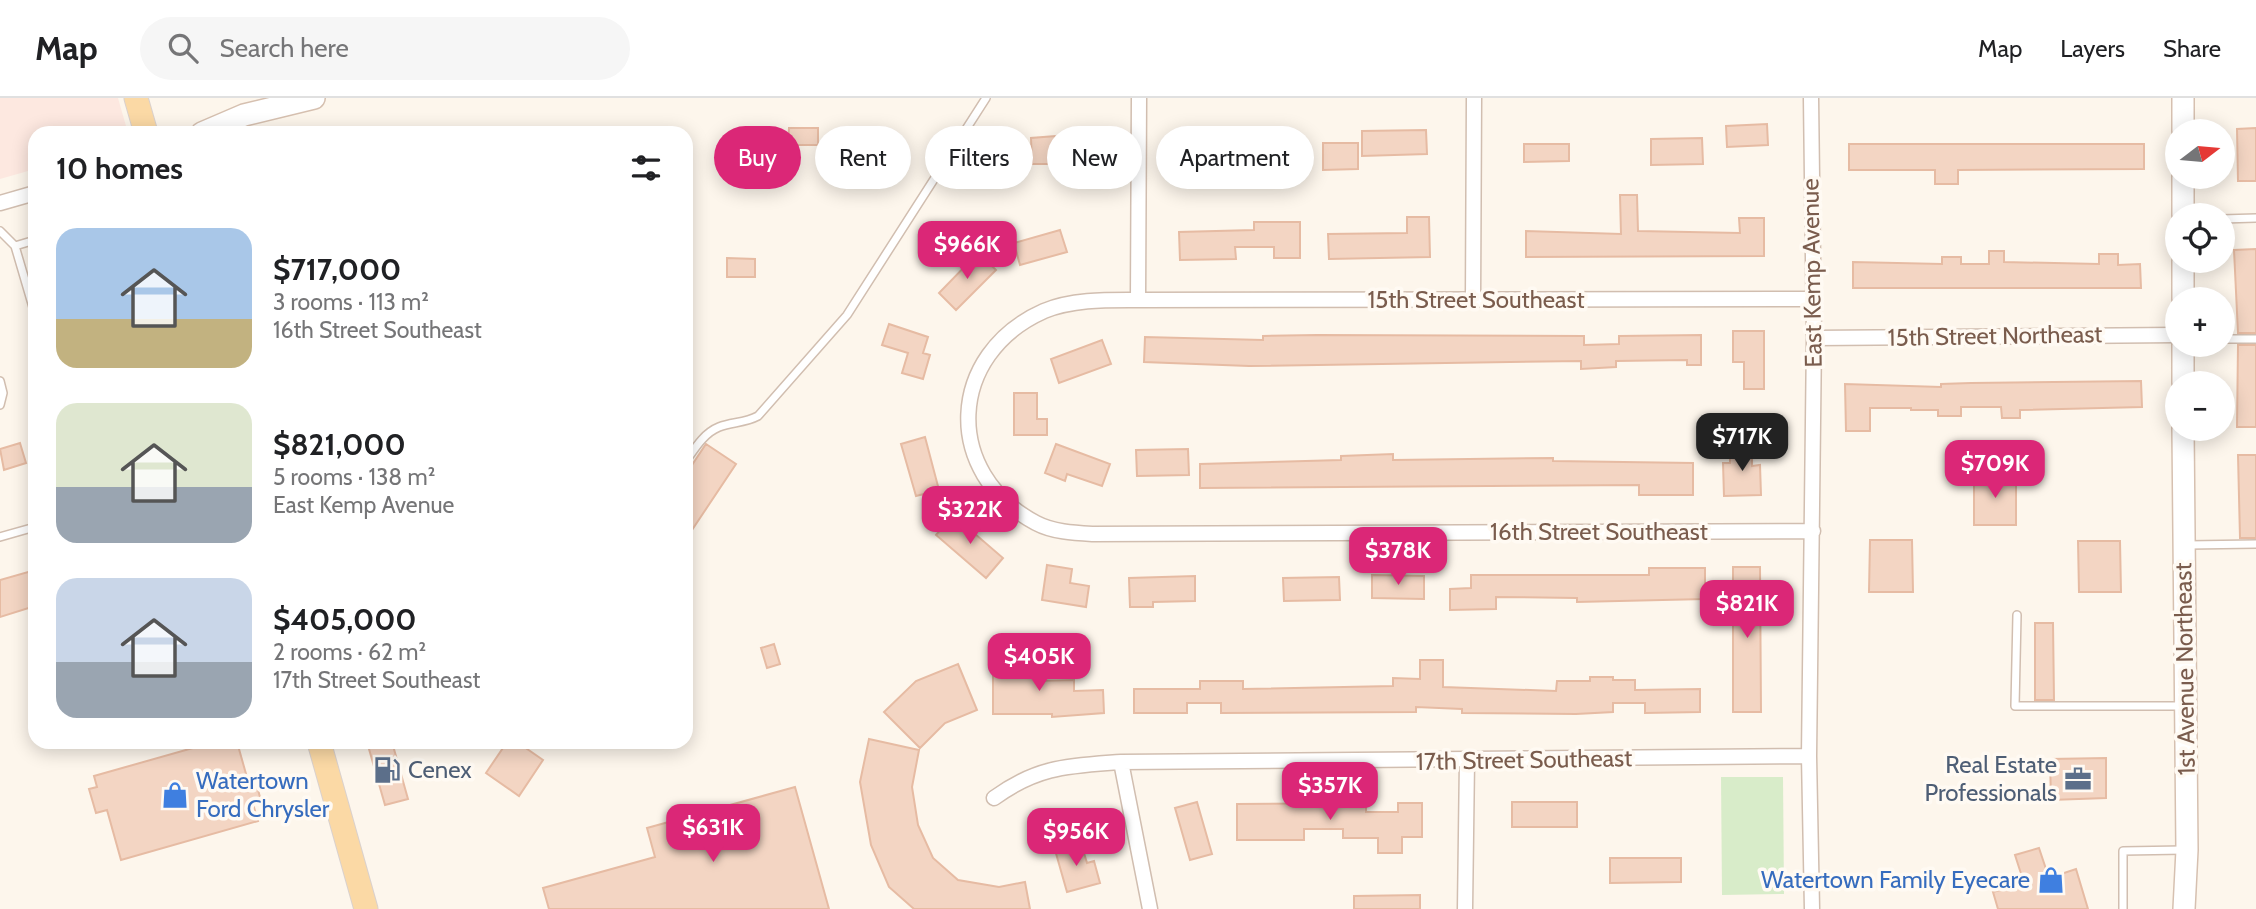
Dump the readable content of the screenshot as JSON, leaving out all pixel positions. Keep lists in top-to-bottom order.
{
  "streets": {
    "main road": ["1st Avenue Northeast"],
    "street": [
      "East Kemp Avenue",
      "15th Street Southeast",
      "15th Street Northeast",
      "16th Street Southeast",
      "17th Street Southeast"
    ]
  },
  "crossings": [
    ["East Kemp Avenue", "15th Street Southeast"],
    ["East Kemp Avenue", "15th Street Northeast"],
    ["East Kemp Avenue", "16th Street Southeast"],
    ["East Kemp Avenue", "17th Street Southeast"],
    ["15th Street Southeast", "16th Street Southeast"]
  ],
  "places": {
    "fuel station": ["Cenex"],
    "office": ["Real Estate Professionals"],
    "shop": ["Watertown Ford Chrysler", "Watertown Family Eyecare"]
  },
  "north": "right",
  "page": {
    "header": "Map",
    "search": "Search here",
    "nav": ["Map", "Layers", "Share"],
    "map_buttons": ["+", "−"],
    "chip": [
      "Buy",
      "Rent",
      "Filters",
      "New",
      "Apartment"
    ],
    "heading": "10 homes",
    "list": [
      {
        "name": "$717,000",
        "note": "3 rooms · 113 m² · 16th Street Southeast"
      },
      {
        "name": "$821,000",
        "note": "5 rooms · 138 m² · East Kemp Avenue"
      },
      {
        "name": "$405,000",
        "note": "2 rooms · 62 m² · 17th Street Southeast"
      }
    ],
    "price": [
      "$966K",
      "$717K",
      "$709K",
      "$322K",
      "$378K",
      "$821K",
      "$405K",
      "$357K",
      "$631K",
      "$956K"
    ]
  }
}
